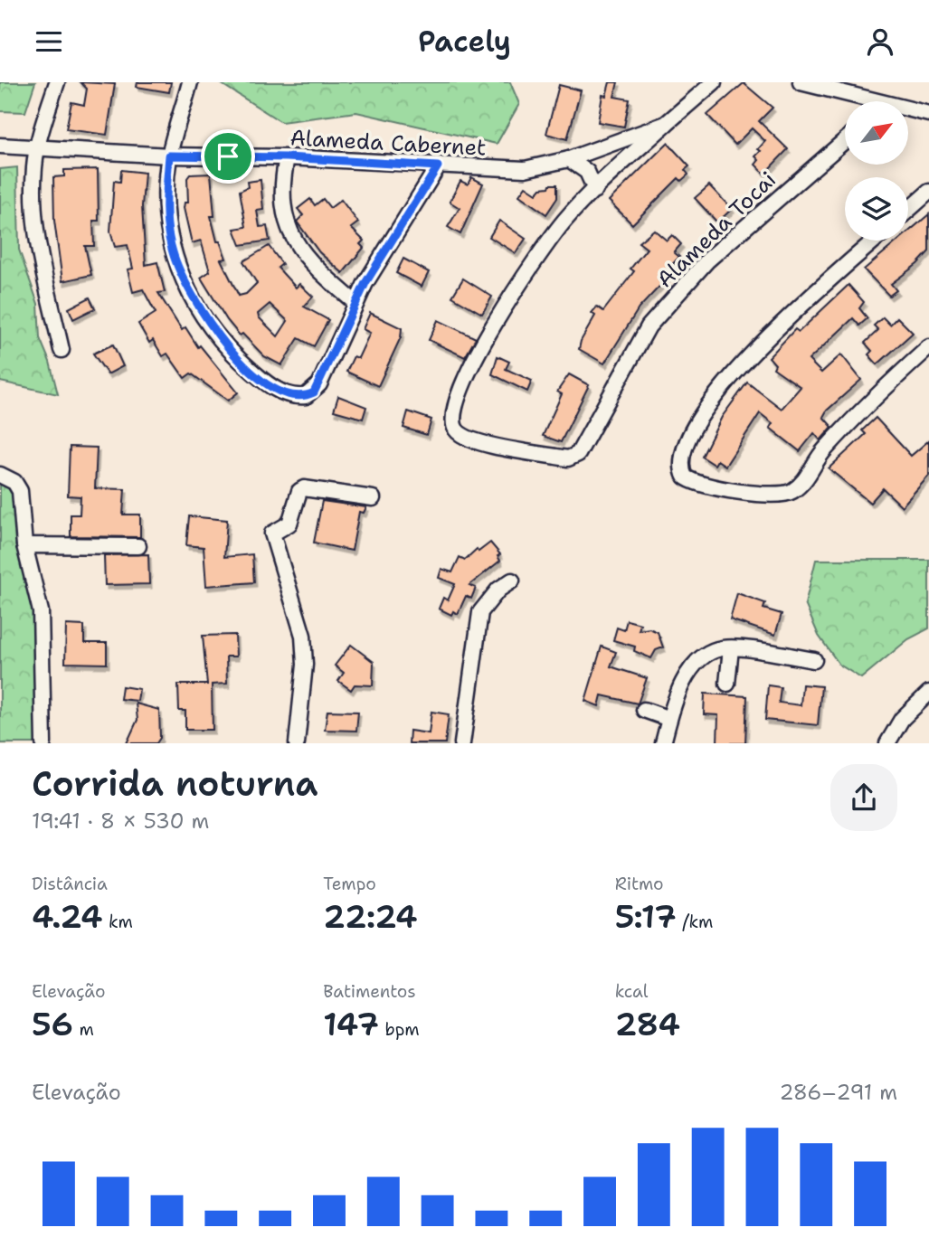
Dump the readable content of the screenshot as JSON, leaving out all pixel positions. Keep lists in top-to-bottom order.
{
  "streets": {
    "street": ["Alameda Cabernet", "Alameda Tocai"]
  },
  "north": "top right",
  "page": {
    "header": "Pacely",
    "heading": ["Corrida noturna", "19:41 · 8 × 530 m"],
    "stats": [
      ["Distância", "4.24 km"],
      ["Tempo", "22:24"],
      ["Ritmo", "5:17 /km"],
      ["Elevação", "56 m"],
      ["Batimentos", "147 bpm"],
      ["kcal", "284"]
    ],
    "chart": ["Elevação", "286–291 m"]
  }
}
